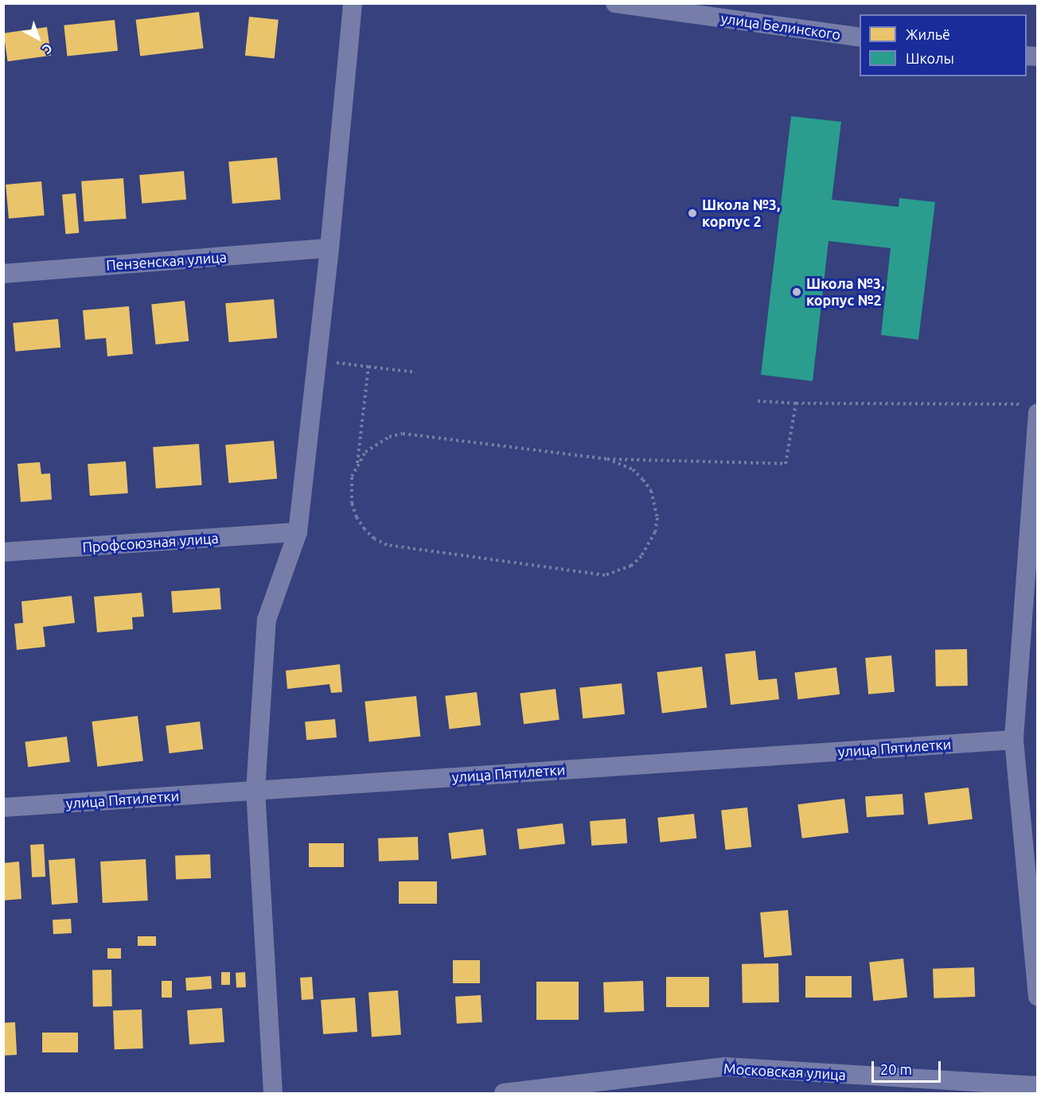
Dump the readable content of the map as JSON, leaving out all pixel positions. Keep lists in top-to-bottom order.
{
  "streets": {
    "street": [
      "улица Белинского",
      "Пензенская улица",
      "Профсоюзная улица",
      "улица Пятилетки",
      "Московская улица"
    ]
  },
  "places": ["Школа №3, корпус 2", "Школа №3, корпус №2"],
  "legend": ["Жильё", "Школы"],
  "scale_bar": "20 m",
  "north": "bottom right"
}
